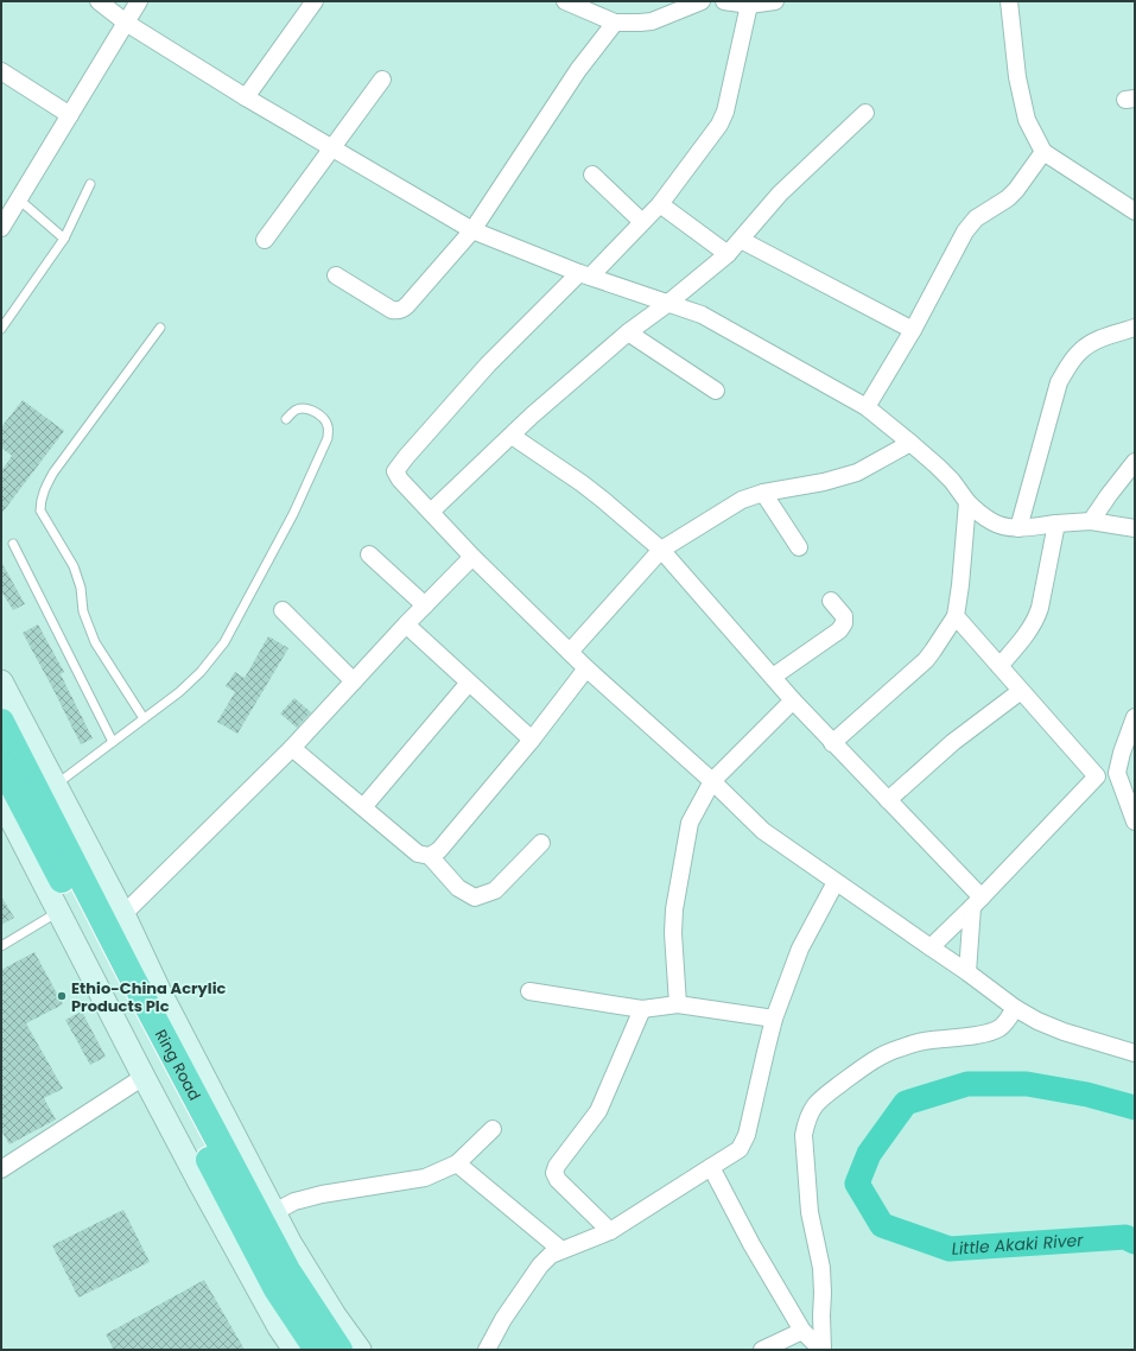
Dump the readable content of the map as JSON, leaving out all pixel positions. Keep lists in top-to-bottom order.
{
  "streets": {
    "highway": ["Ring Road"]
  },
  "water": ["Little Akaki River"],
  "places": ["Ethio-China Acrylic Products Plc"]
}
